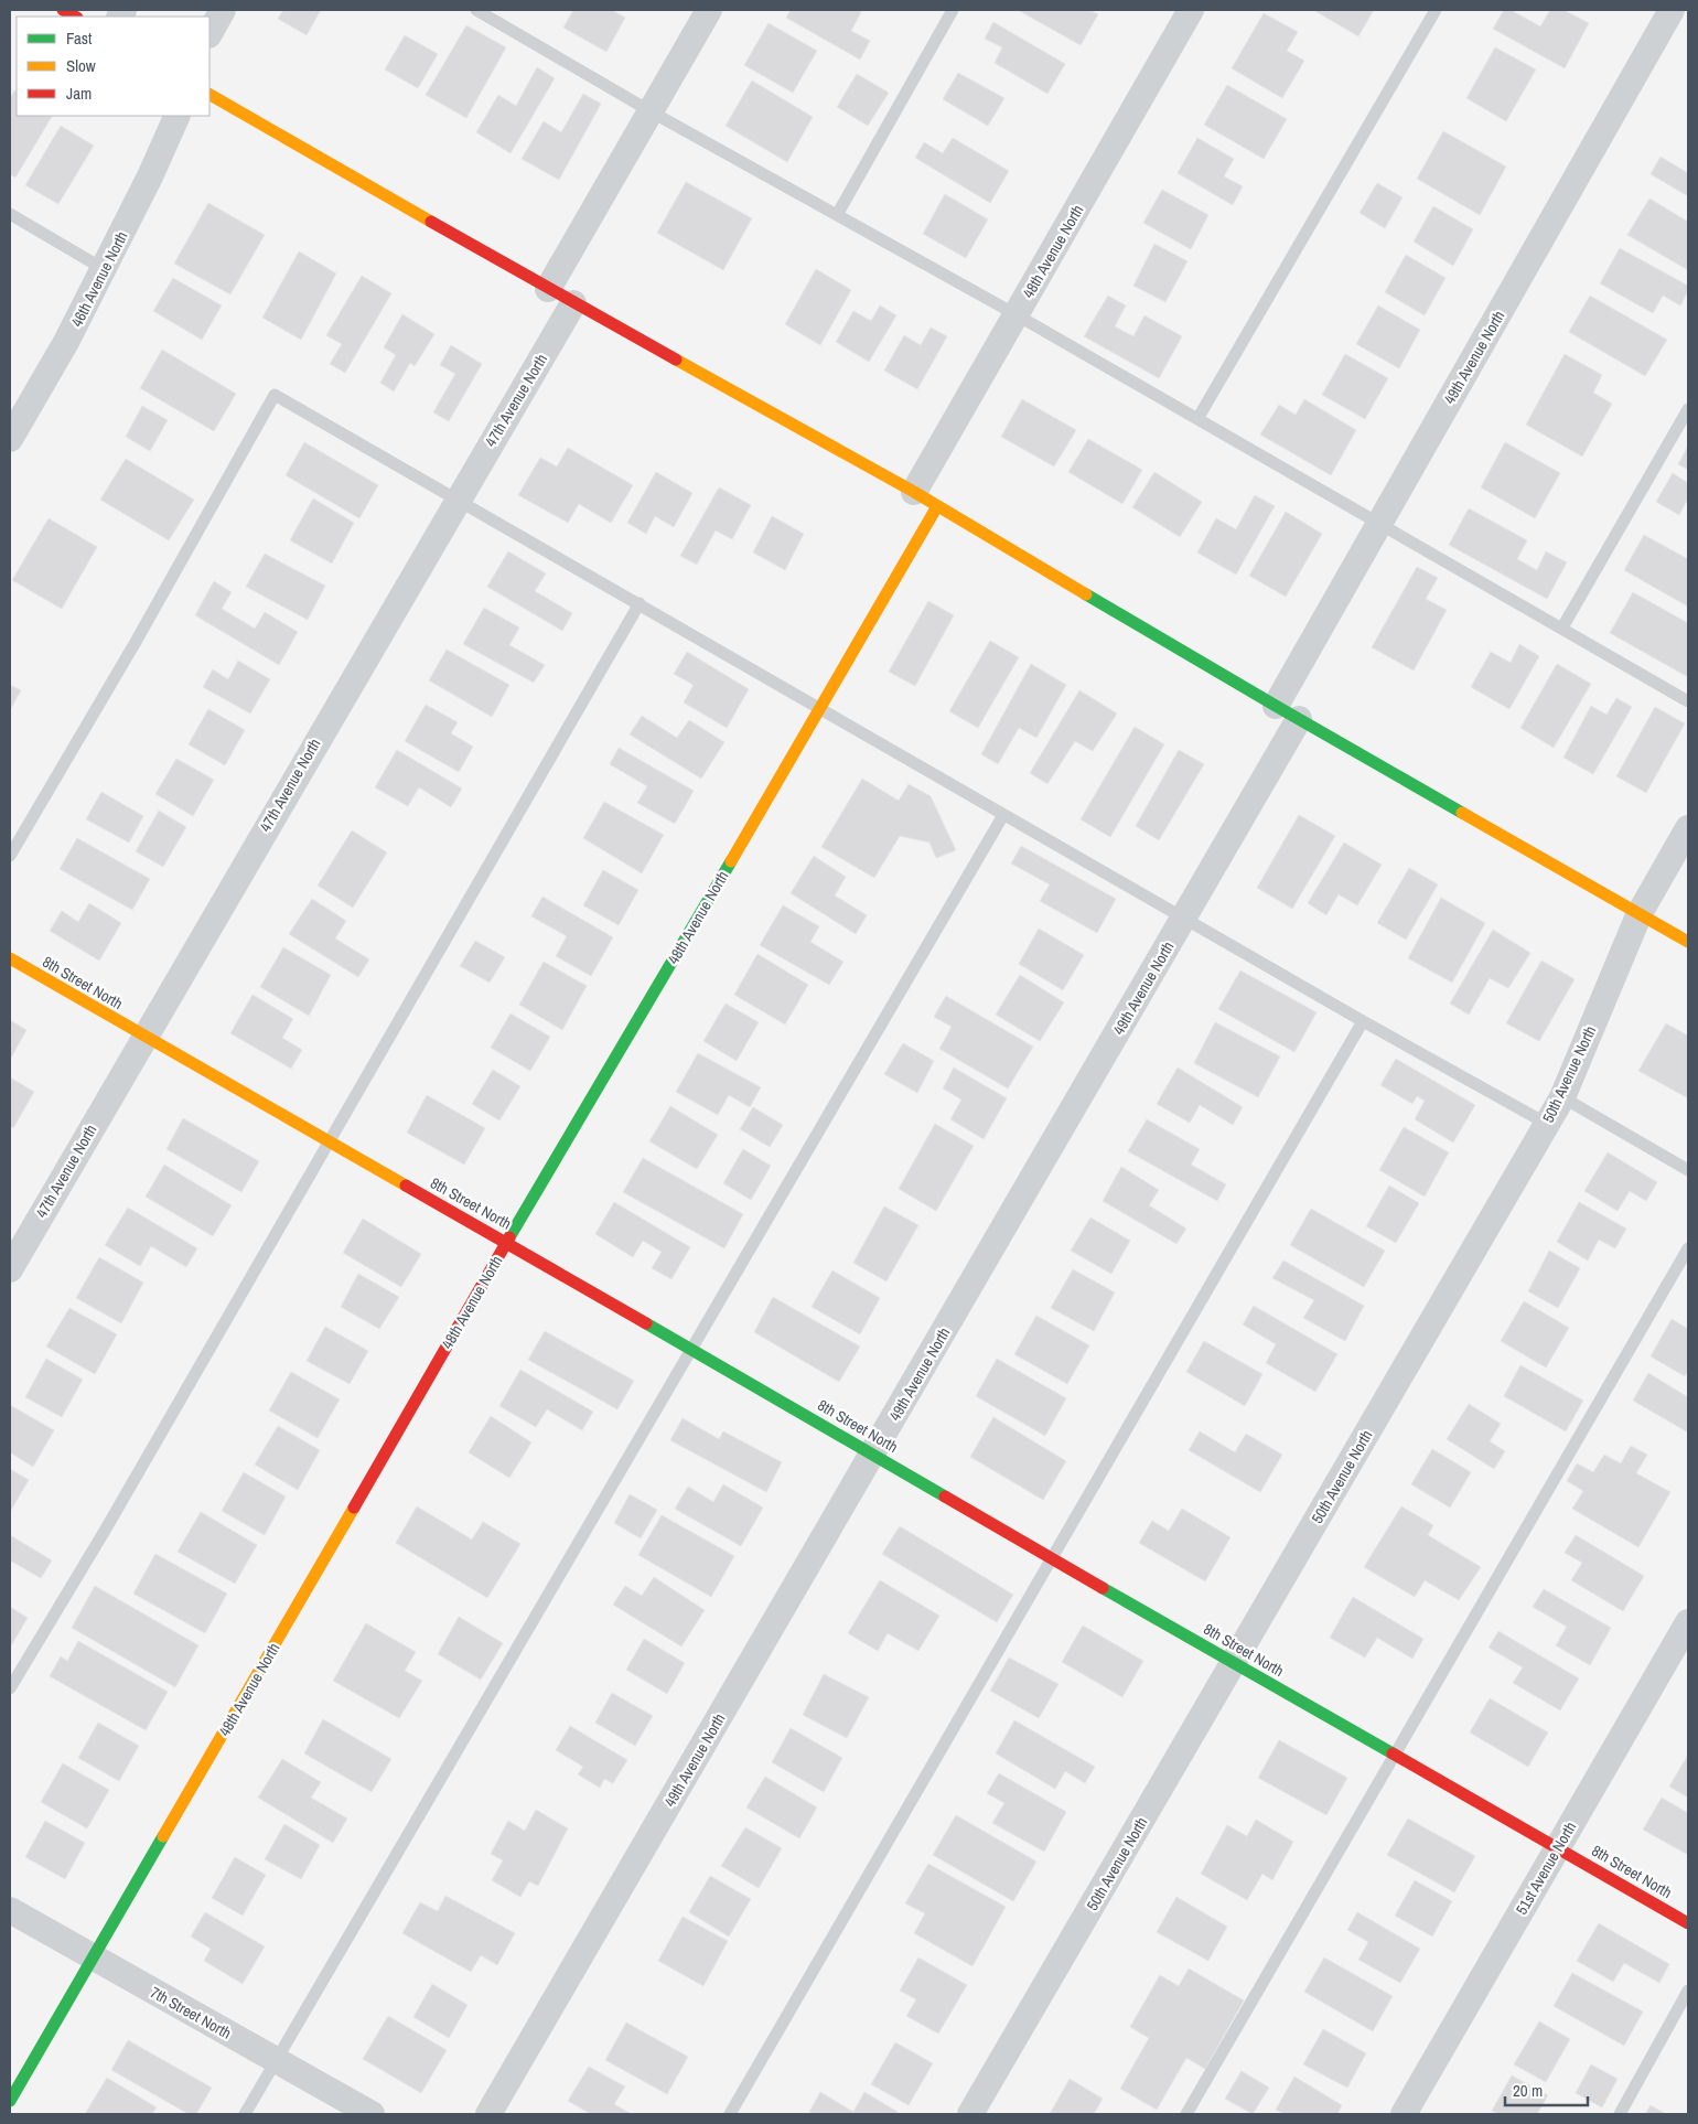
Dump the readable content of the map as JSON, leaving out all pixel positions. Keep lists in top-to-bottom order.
{
  "streets": {
    "street": [
      "48th Avenue North",
      "46th Avenue North",
      "49th Avenue North",
      "47th Avenue North",
      "8th Street North",
      "50th Avenue North",
      "51st Avenue North",
      "7th Street North"
    ]
  },
  "crossings": [
    ["48th Avenue North", "8th Street North"],
    ["48th Avenue North", "7th Street North"],
    ["49th Avenue North", "8th Street North"],
    ["47th Avenue North", "8th Street North"],
    ["8th Street North", "50th Avenue North"],
    ["8th Street North", "51st Avenue North"]
  ],
  "legend": ["Fast", "Slow", "Jam"],
  "scale_bar": "20 m"
}
